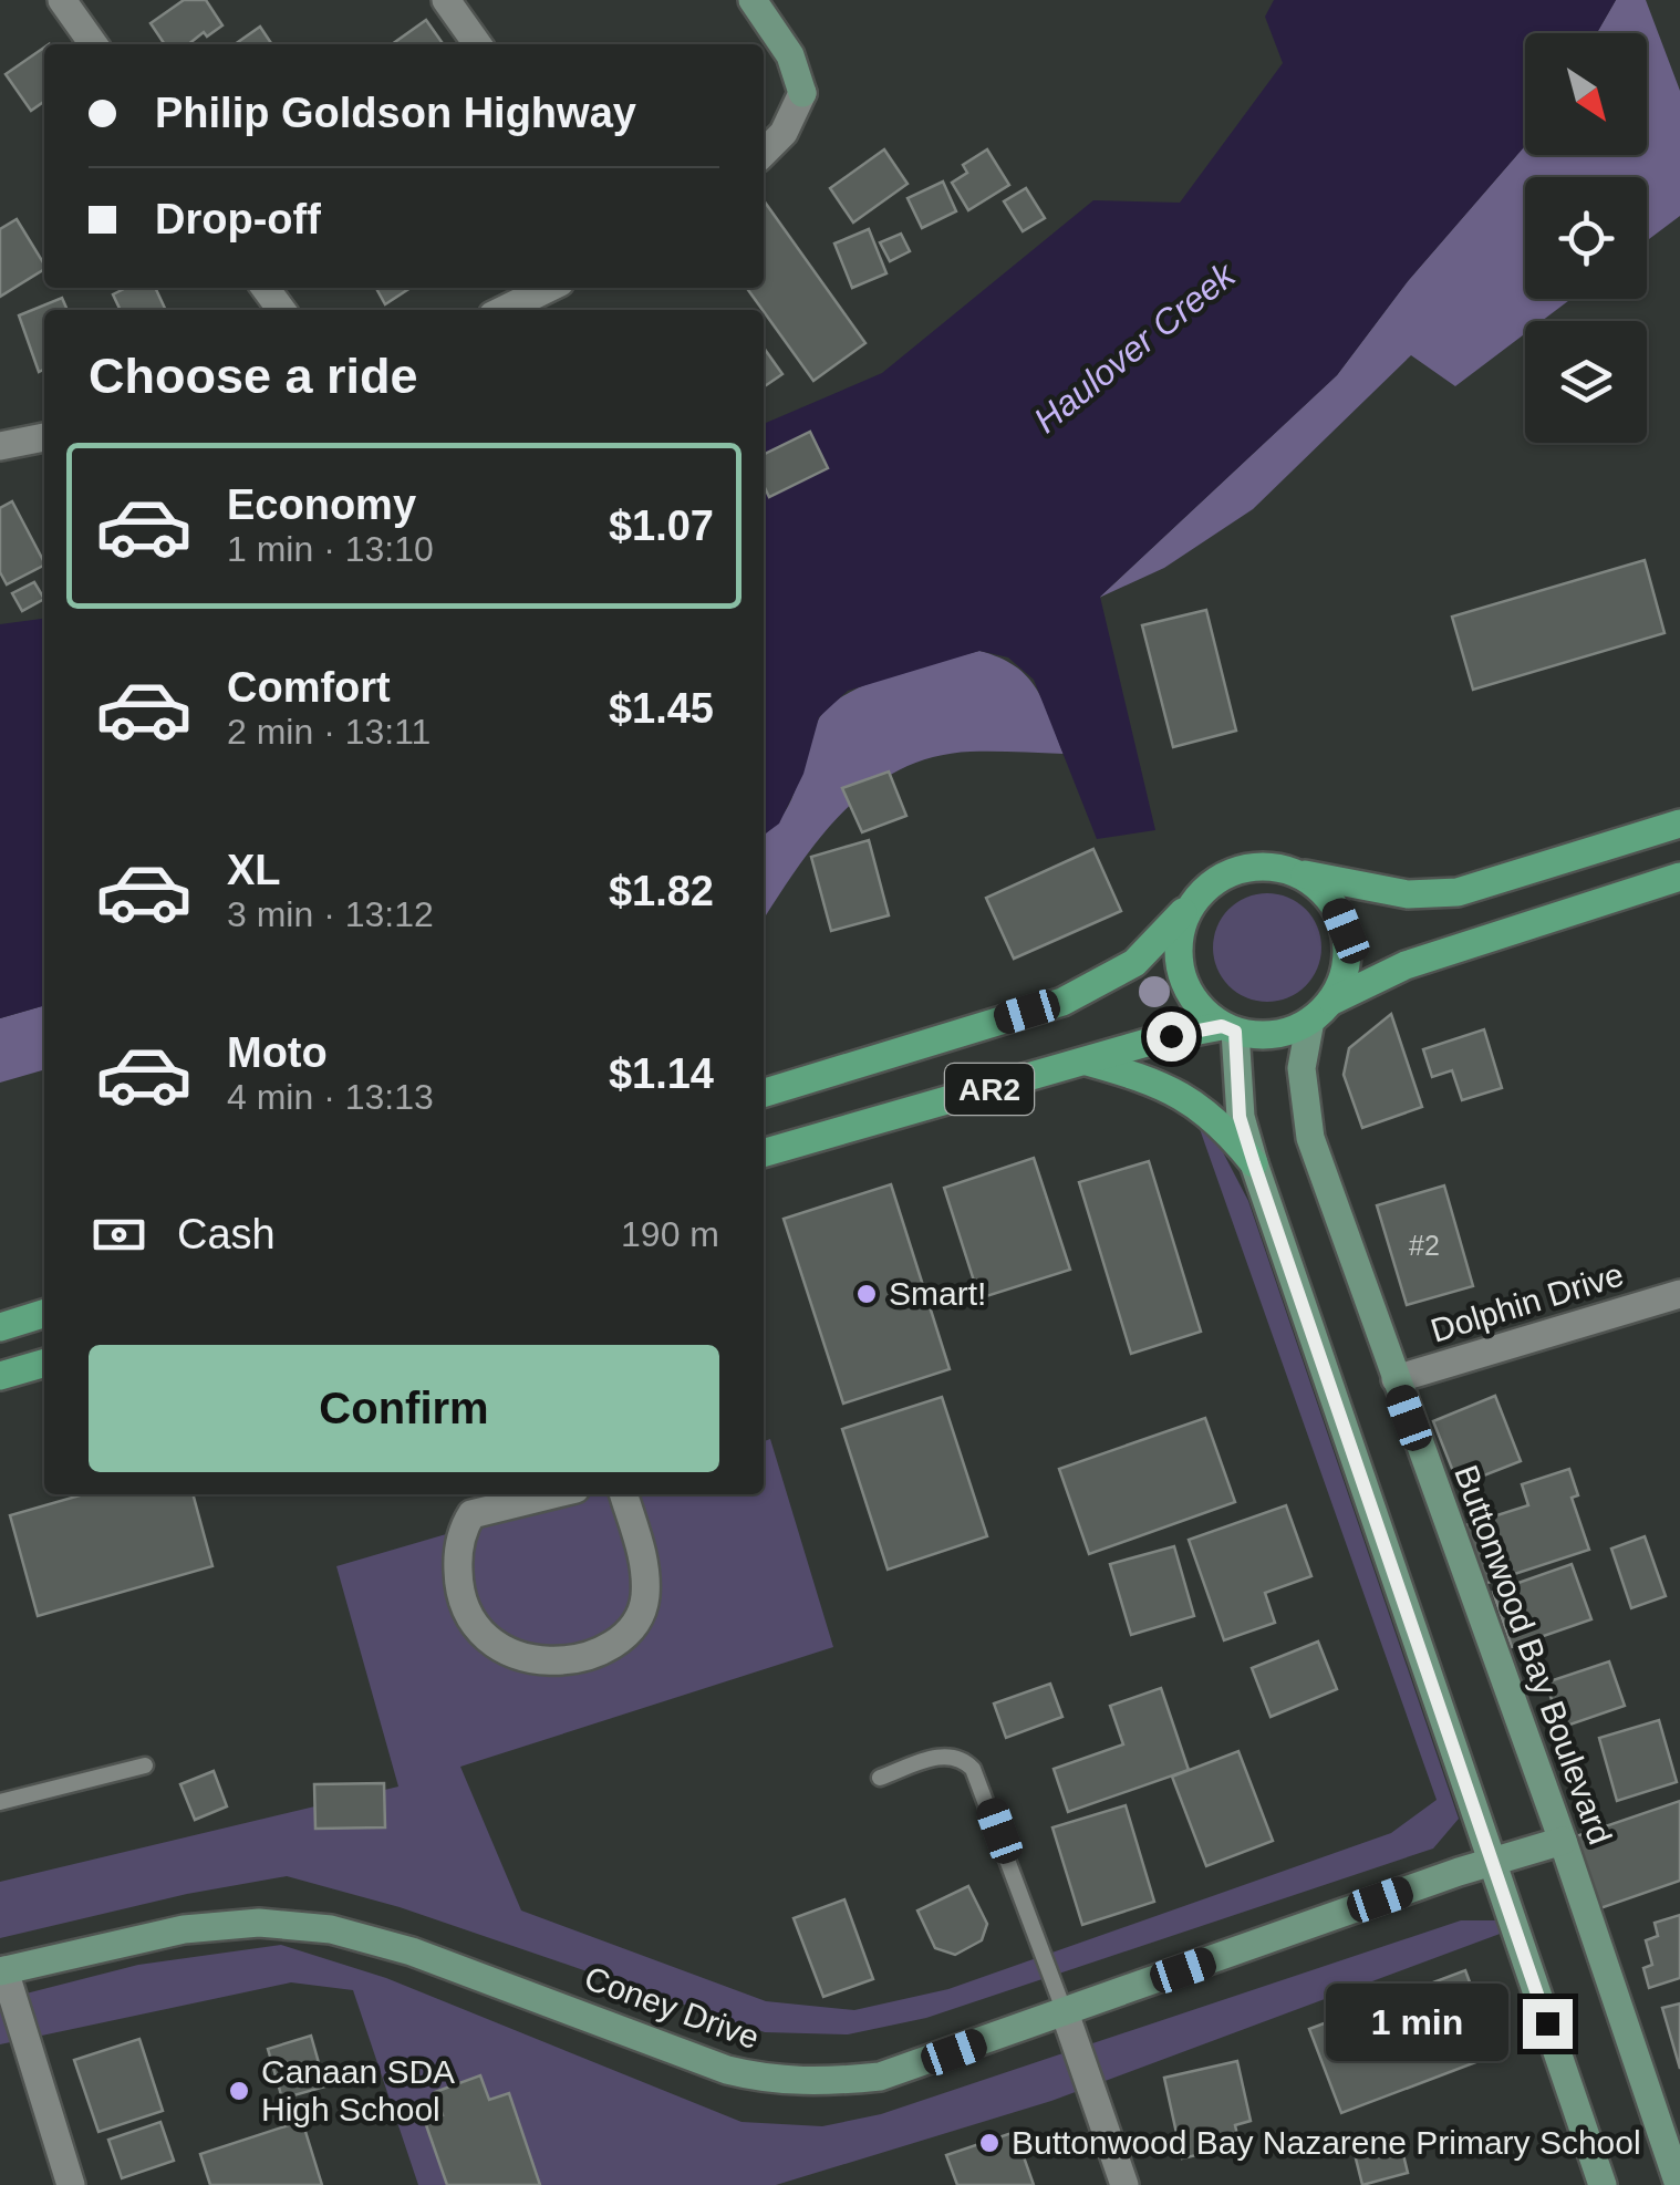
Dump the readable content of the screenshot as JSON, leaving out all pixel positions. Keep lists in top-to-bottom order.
{
  "streets": {
    "main road": ["AR2"],
    "street": ["Dolphin Drive", "Buttonwood Bay Boulevard", "Coney Drive"]
  },
  "crossings": [
    ["AR2", "Buttonwood Bay Boulevard"],
    ["Dolphin Drive", "Buttonwood Bay Boulevard"],
    ["Buttonwood Bay Boulevard", "Coney Drive"]
  ],
  "water": ["Haulover Creek"],
  "places": ["Smart!", "Canaan SDA High School", "Buttonwood Bay Nazarene Primary School"],
  "house_numbers": ["#2"],
  "north": "bottom right",
  "page": {
    "banner": ["Philip Goldson Highway", "Drop-off"],
    "heading": "Choose a ride",
    "list": [
      {
        "name": "Economy",
        "note": "1 min · 13:10",
        "value": "$1.07"
      },
      {
        "name": "Comfort",
        "note": "2 min · 13:11",
        "value": "$1.45"
      },
      {
        "name": "XL",
        "note": "3 min · 13:12",
        "value": "$1.82"
      },
      {
        "name": "Moto",
        "note": "4 min · 13:13",
        "value": "$1.14"
      }
    ],
    "pay": ["Cash", "190 m"],
    "buttons": "Confirm",
    "bubble": "1 min"
  }
}
